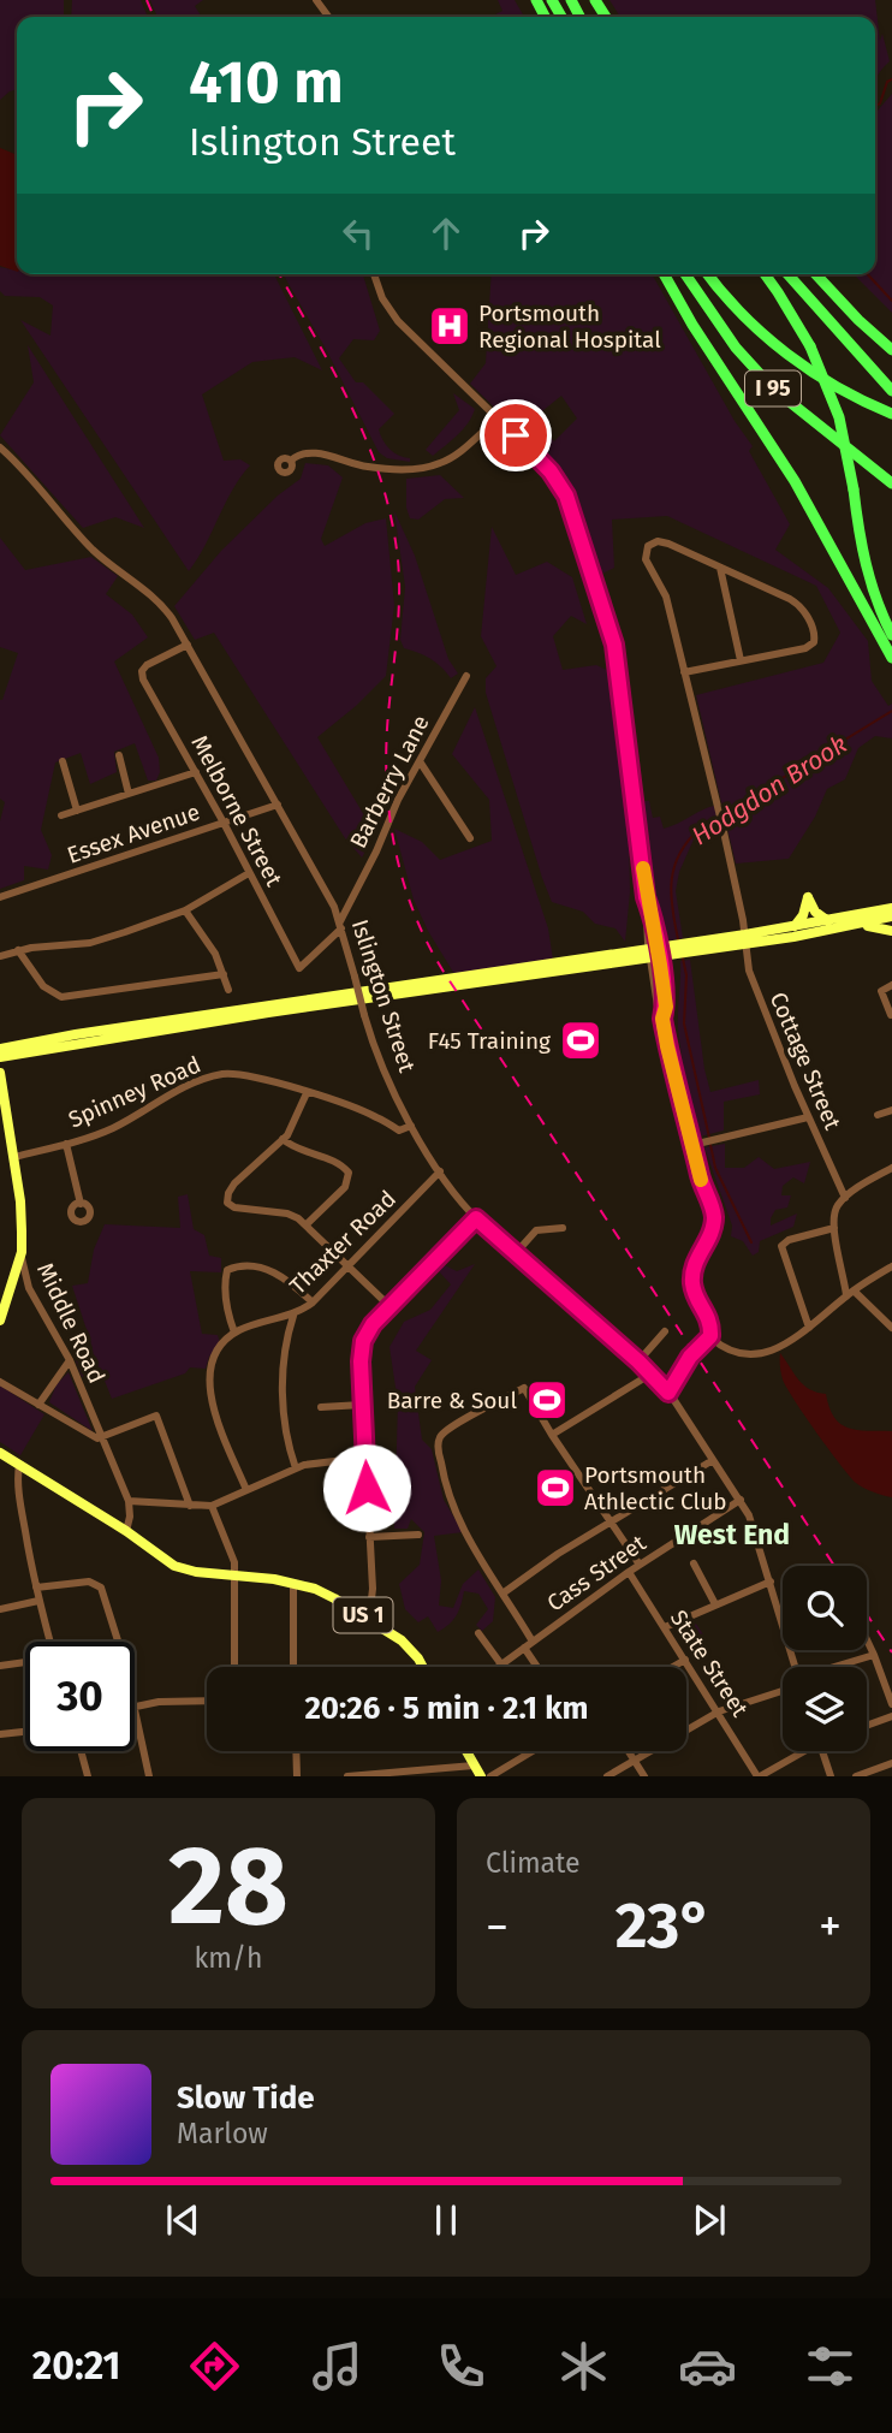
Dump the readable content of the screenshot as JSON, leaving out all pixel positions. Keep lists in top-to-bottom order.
{
  "streets": {
    "highway": ["I 95"],
    "main road": ["Middle Road", "US 1"],
    "street": [
      "Barberry Lane",
      "Melborne Street",
      "Essex Avenue",
      "Islington Street",
      "Cottage Street",
      "Spinney Road",
      "Thaxter Road",
      "Cass Street",
      "State Street"
    ]
  },
  "crossings": [
    ["Barberry Lane", "Melborne Street"],
    ["Barberry Lane", "Islington Street"],
    ["Melborne Street", "Essex Avenue"],
    ["Melborne Street", "Islington Street"],
    ["Essex Avenue", "Islington Street"],
    ["Islington Street", "Spinney Road"],
    ["Islington Street", "Thaxter Road"],
    ["Islington Street", "Cass Street"],
    ["Spinney Road", "Middle Road"],
    ["Cass Street", "State Street"]
  ],
  "districts": ["West End"],
  "water": ["Hodgdon Brook"],
  "places": {
    "hospital": ["Portsmouth Regional Hospital"],
    "sports": ["F45 Training", "Barre & Soul", "Portsmouth Athlectic Club"]
  },
  "page": {
    "turn": ["410 m", "Islington Street"],
    "limit": "30",
    "trip": "20:26 · 5 min · 2.1 km",
    "tile": [
      ["28", "km/h"],
      "Climate"
    ],
    "heat": ["−", "23°", "+"],
    "song": ["Slow Tide", "Marlow"],
    "tabs": "20:21"
  }
}
